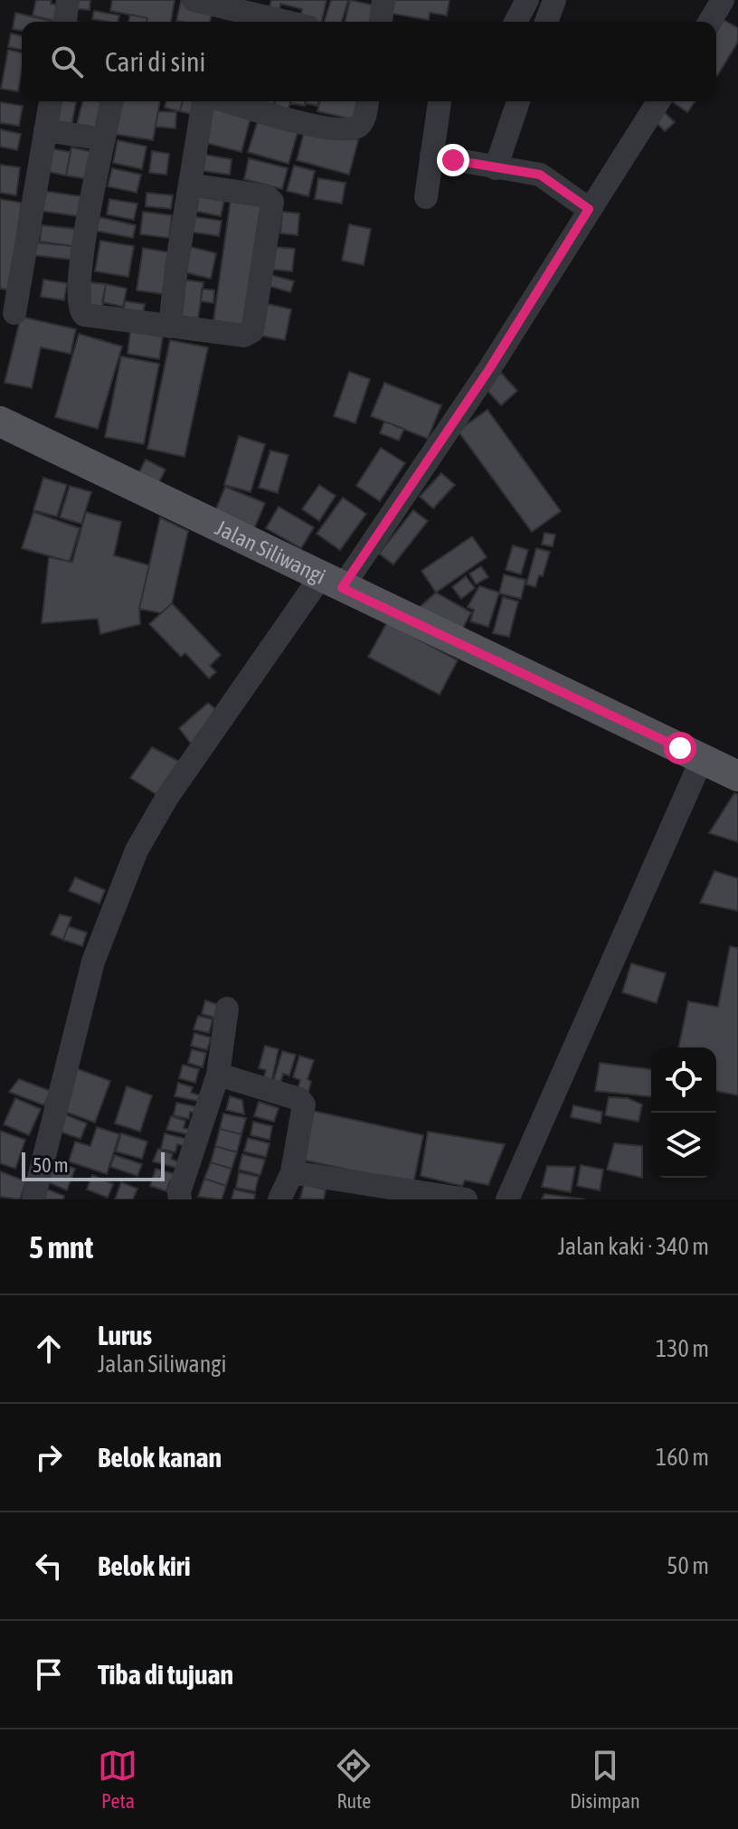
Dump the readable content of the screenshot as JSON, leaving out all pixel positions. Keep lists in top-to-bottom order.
{
  "streets": {
    "main road": ["Jalan Siliwangi"]
  },
  "scale_bar": "50 m",
  "page": {
    "search": "Cari di sini",
    "scale": "50 m",
    "heading": ["5 mnt", "Jalan kaki · 340 m"],
    "list": [
      ["Lurus", "Jalan Siliwangi", "130 m"],
      ["Belok kanan", "160 m"],
      ["Belok kiri", "50 m"],
      "Tiba di tujuan"
    ],
    "nav": ["Peta", "Rute", "Disimpan"]
  }
}
